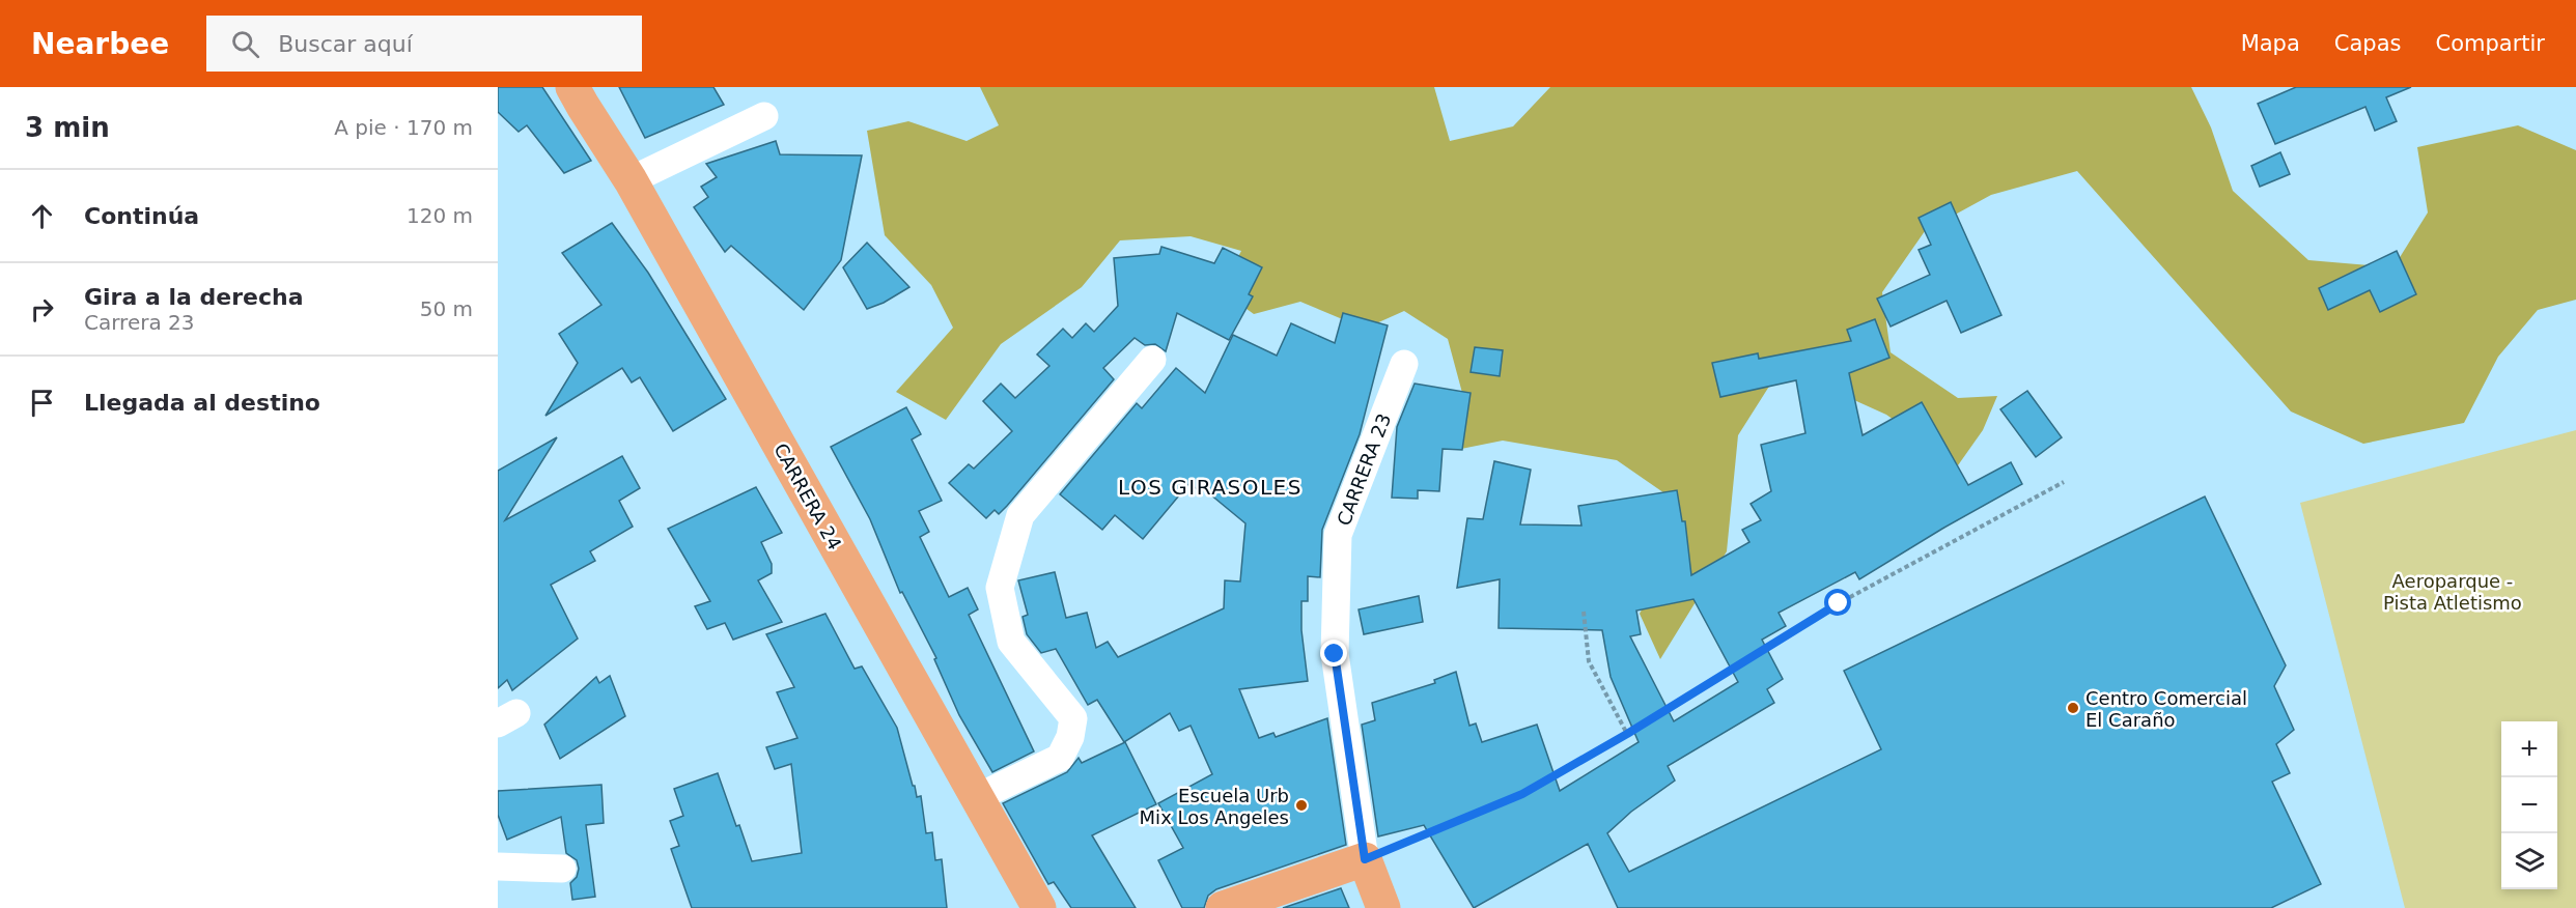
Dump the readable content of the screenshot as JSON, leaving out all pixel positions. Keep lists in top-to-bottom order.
{
  "streets": {
    "main road": ["CARRERA 23", "CARRERA 24"]
  },
  "districts": ["LOS GIRASOLES"],
  "parks": ["Aeroparque - Pista Atletismo"],
  "places": ["Centro Comercial El Caraño", "Escuela Urb Mix Los Angeles"],
  "page": {
    "header": "Nearbee",
    "search": "Buscar aquí",
    "nav": ["Mapa", "Capas", "Compartir"],
    "heading": ["3 min", "A pie · 170 m"],
    "list": [
      ["Continúa", "120 m"],
      ["Gira a la derecha", "Carrera 23", "50 m"],
      "Llegada al destino"
    ],
    "map_buttons": ["+", "−"]
  }
}
